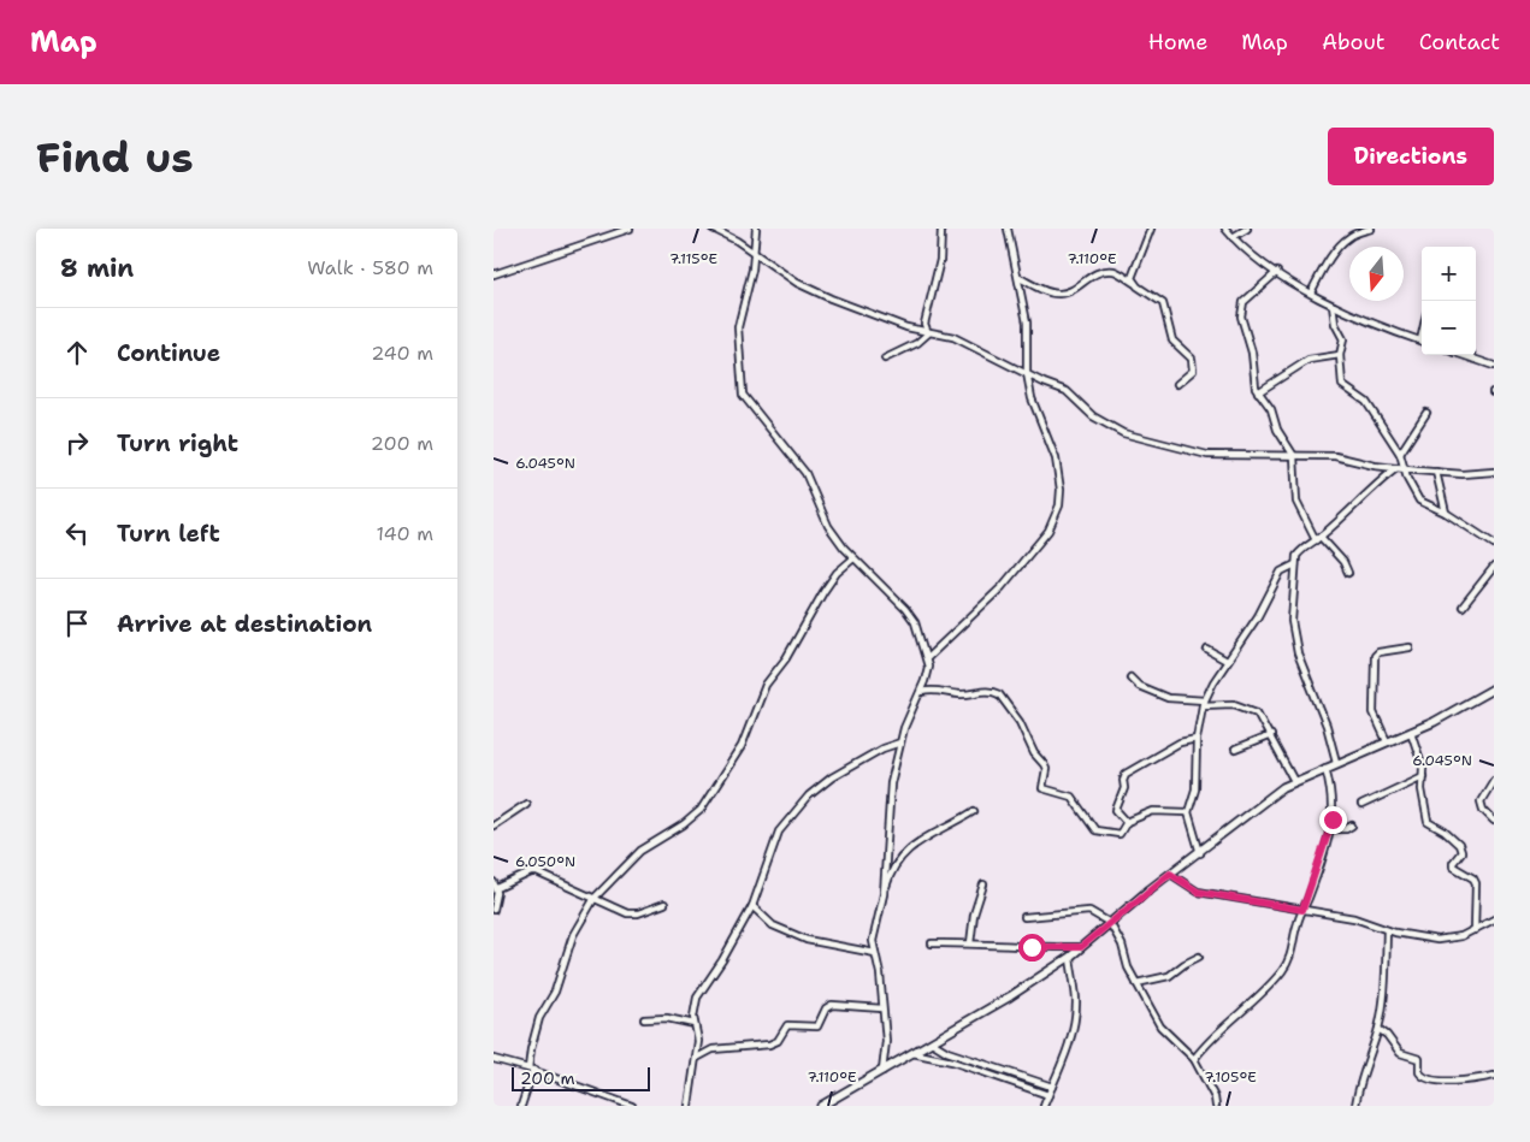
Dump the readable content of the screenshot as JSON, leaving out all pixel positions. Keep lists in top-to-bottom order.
{
  "scale_bar": "200 m",
  "north": "bottom",
  "page": {
    "header": "Map",
    "nav": [
      "Home",
      "Map",
      "About",
      "Contact"
    ],
    "buttons": "Directions",
    "title": "Find us",
    "heading": ["8 min", "Walk · 580 m"],
    "map_buttons": ["+", "−"],
    "list": [
      ["Continue", "240 m"],
      ["Turn right", "200 m"],
      ["Turn left", "140 m"],
      "Arrive at destination"
    ],
    "scale": "200 m"
  },
  "coordinates": [
    "7.115°E",
    "7.110°E",
    "6.045°N",
    "6.050°N",
    "7.105°E"
  ]
}
